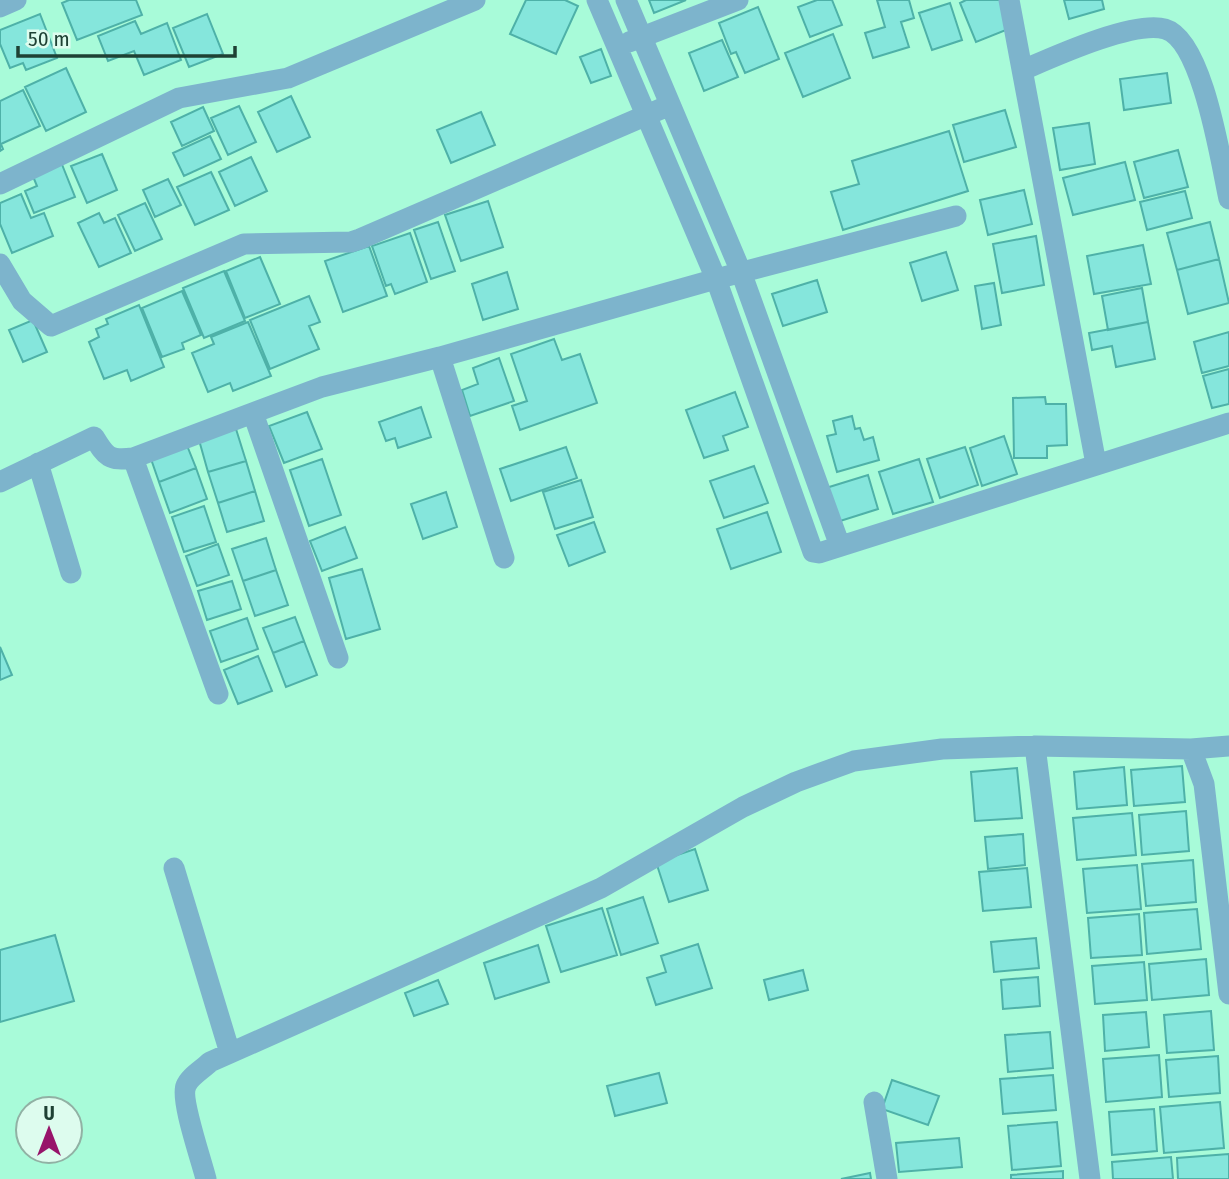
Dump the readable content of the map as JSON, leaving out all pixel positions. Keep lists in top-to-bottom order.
{
  "scale_bar": "50 m",
  "north": "top"
}
